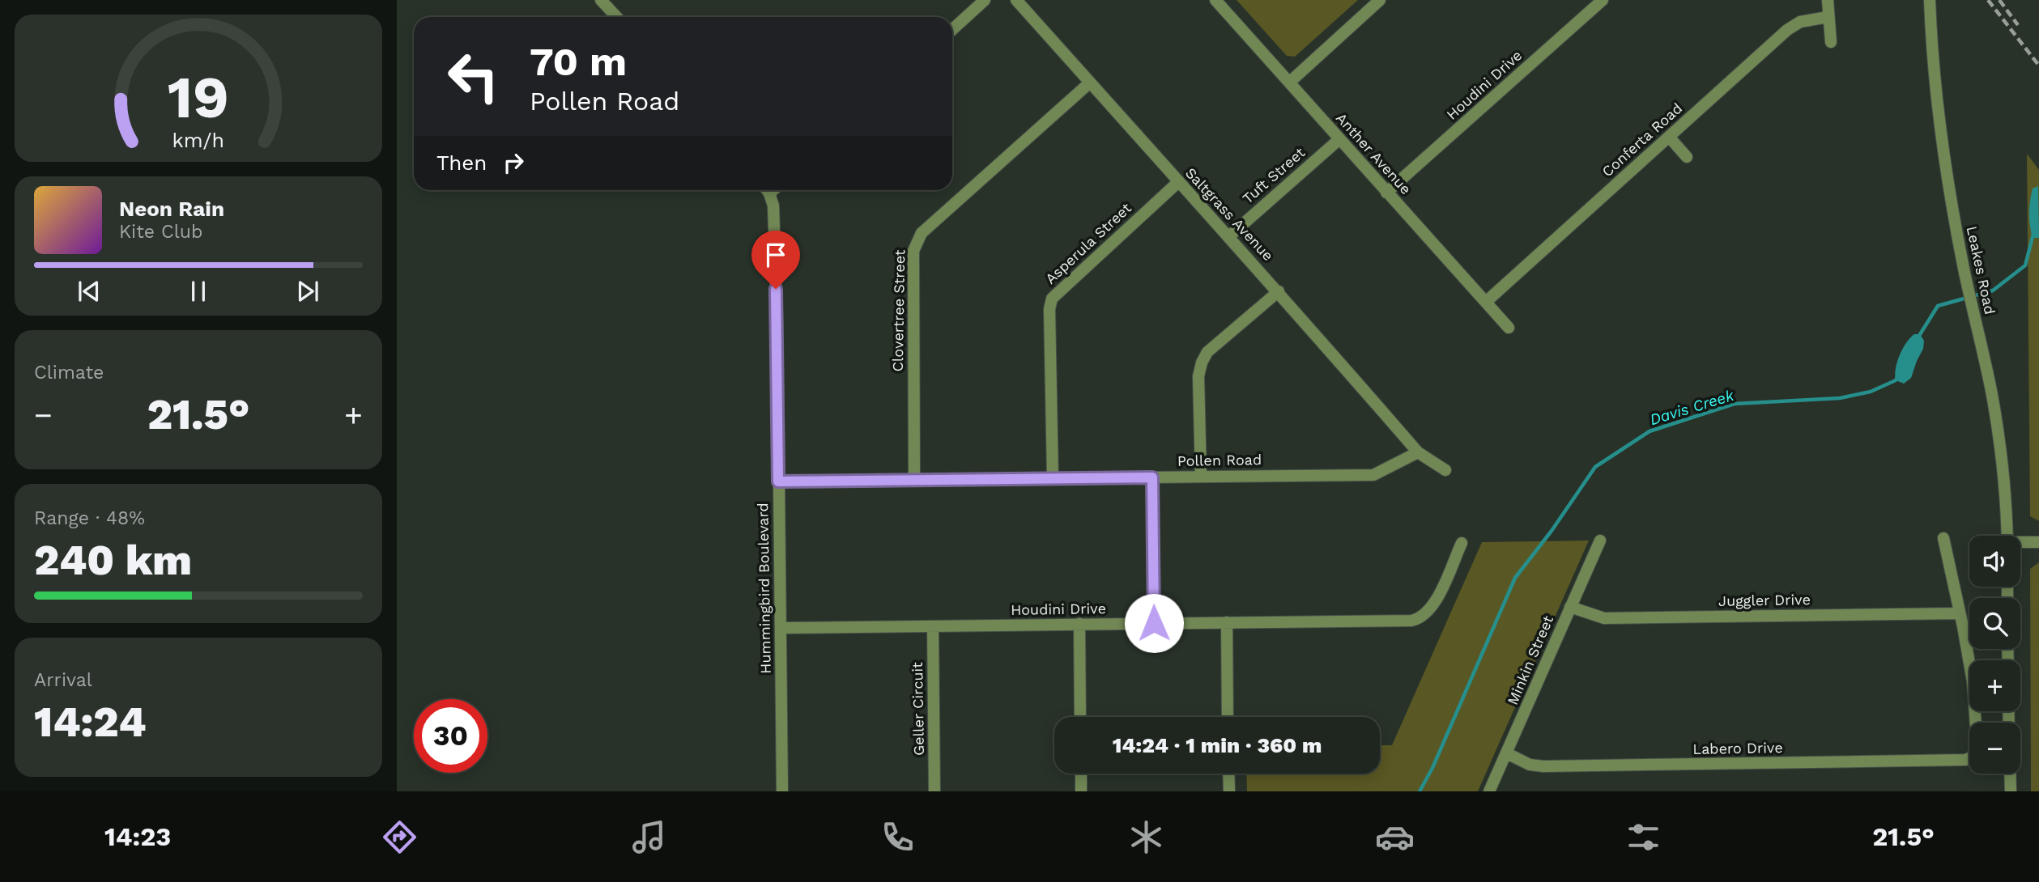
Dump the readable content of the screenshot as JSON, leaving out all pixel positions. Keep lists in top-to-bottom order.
{
  "streets": {
    "street": [
      "Houdini Drive",
      "Conferta Road",
      "Anther Avenue",
      "Tuft Street",
      "Saltgrass Avenue",
      "Asperula Street",
      "Leakes Road",
      "Clovertree Street",
      "Pollen Road",
      "Hummingbird Boulevard",
      "Juggler Drive",
      "Minkin Street",
      "Geller Circuit",
      "Labero Drive"
    ]
  },
  "crossings": [
    ["Houdini Drive", "Anther Avenue"],
    ["Houdini Drive", "Hummingbird Boulevard"],
    ["Houdini Drive", "Geller Circuit"],
    ["Conferta Road", "Anther Avenue"],
    ["Anther Avenue", "Tuft Street"],
    ["Tuft Street", "Saltgrass Avenue"],
    ["Saltgrass Avenue", "Asperula Street"],
    ["Saltgrass Avenue", "Clovertree Street"],
    ["Saltgrass Avenue", "Pollen Road"],
    ["Asperula Street", "Pollen Road"],
    ["Clovertree Street", "Pollen Road"],
    ["Pollen Road", "Hummingbird Boulevard"],
    ["Juggler Drive", "Minkin Street"],
    ["Juggler Drive", "Labero Drive"],
    ["Minkin Street", "Labero Drive"]
  ],
  "water": ["Davis Creek"],
  "page": {
    "turn": ["70 m", "Pollen Road"],
    "then": "Then",
    "song": ["Neon Rain", "Kite Club"],
    "tile": [
      "Climate",
      ["Range · 48%", "240 km"],
      ["Arrival", "14:24"]
    ],
    "heat": ["−", "21.5°", "+"],
    "map_buttons": ["+", "−"],
    "limit": "30",
    "trip": "14:24 · 1 min · 360 m",
    "tabs": ["14:23", "21.5°"],
    "gauge": ["19", "km/h"]
  }
}
